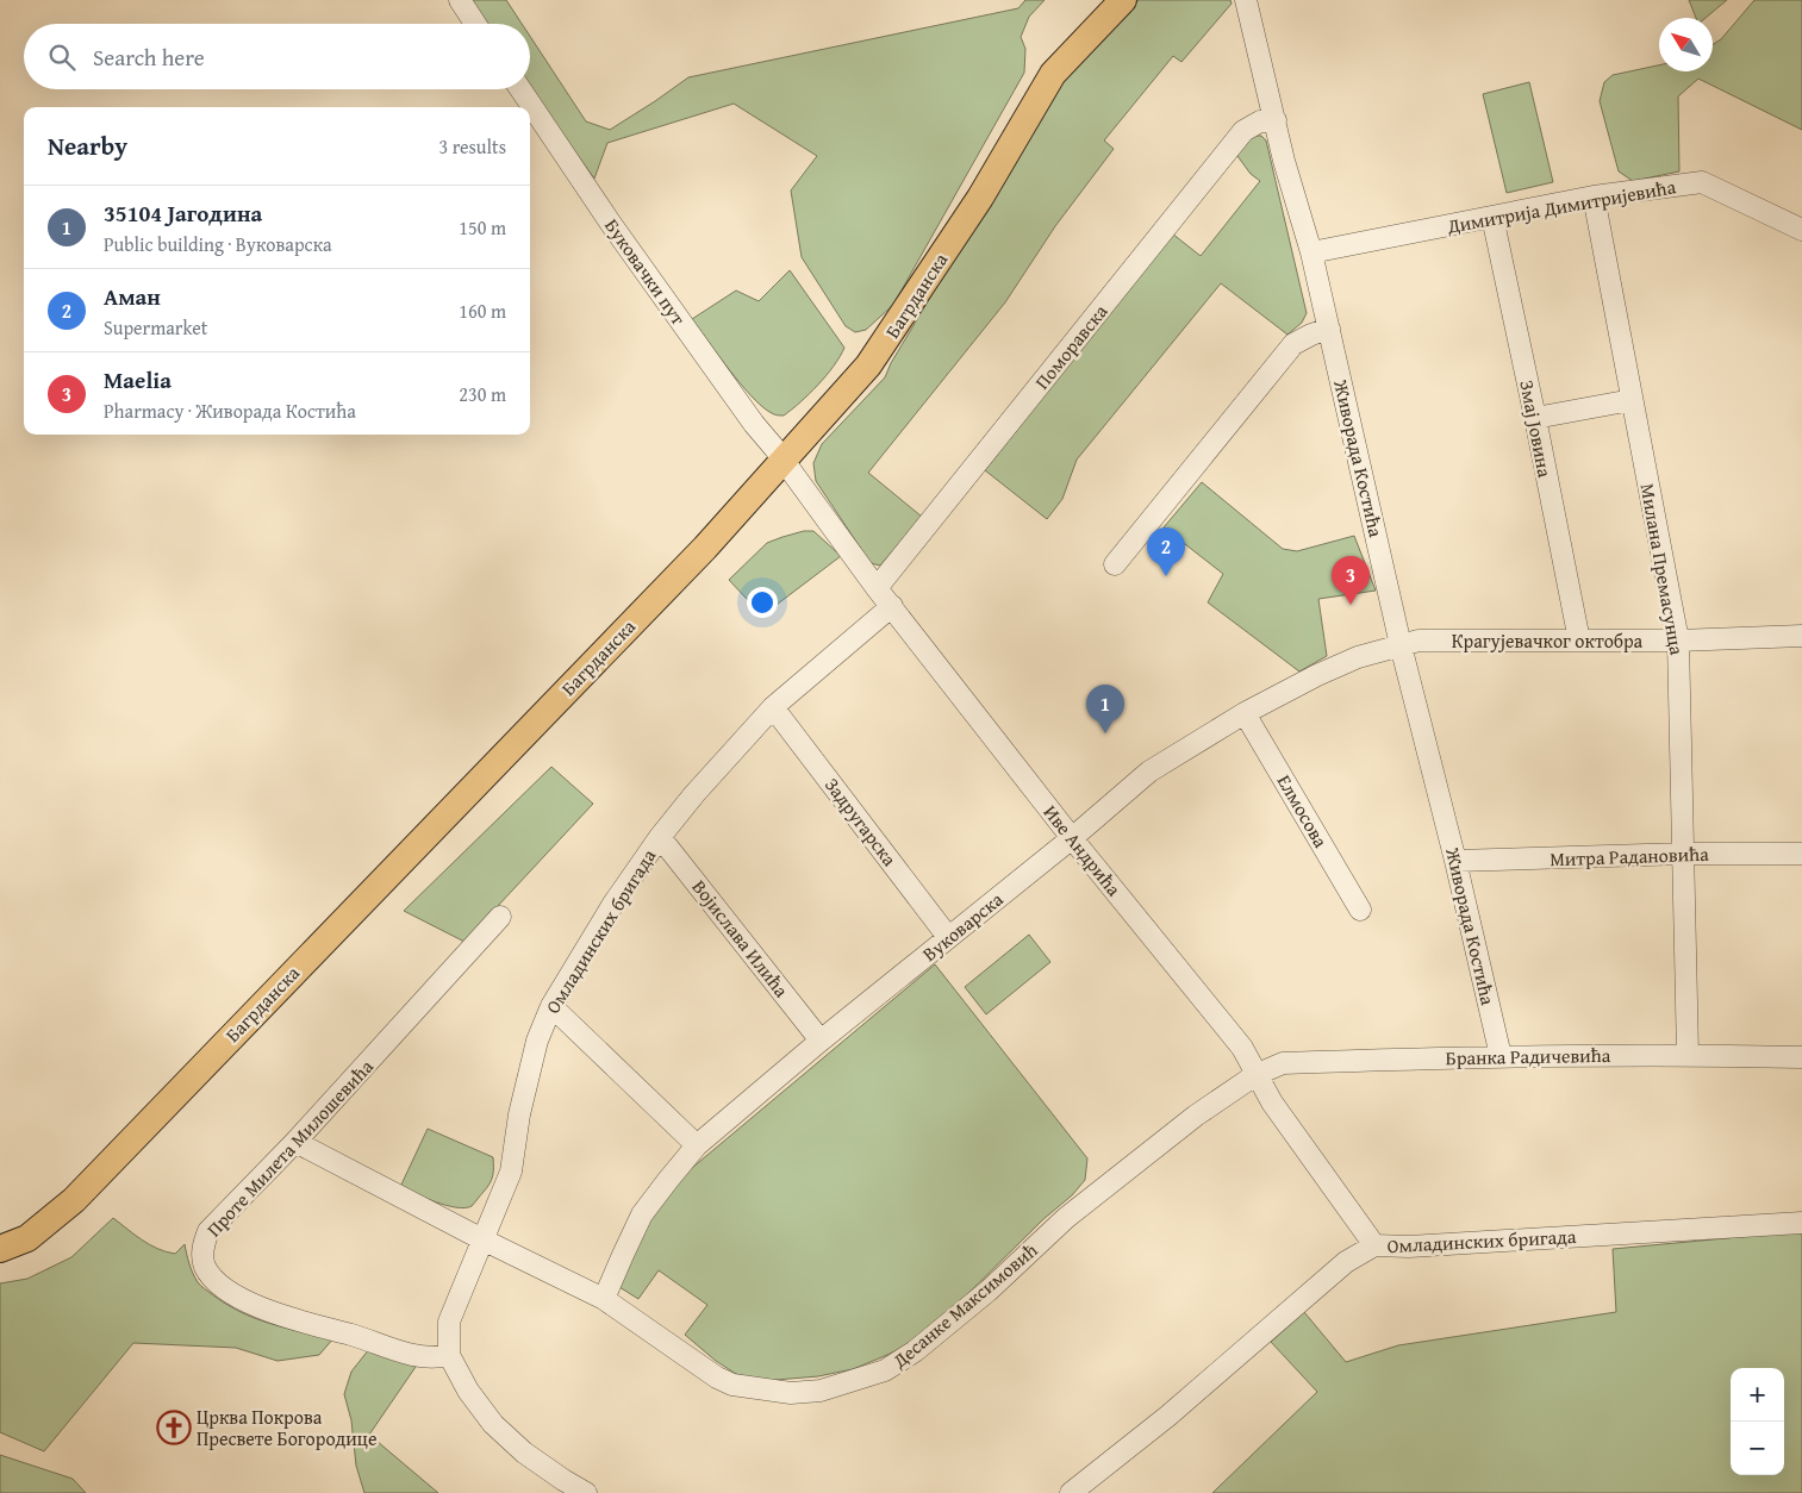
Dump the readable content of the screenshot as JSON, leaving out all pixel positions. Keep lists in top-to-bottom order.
{
  "streets": {
    "main road": ["Багрданска"],
    "street": [
      "Димитрија Димитријевића",
      "Буковачки пут",
      "Поморавска",
      "Змај Јовина",
      "Живорада Костића",
      "Милана Премасунца",
      "Крагујевачког октобра",
      "Елмосова",
      "Задругарска",
      "Иве Андрића",
      "Митра Радановића",
      "Вуковарска",
      "Омладинских бригада",
      "Војислава Илића",
      "Бранка Радичевића",
      "Проте Милета Милошевића",
      "Десанке Максимовић"
    ]
  },
  "crossings": [
    ["Димитрија Димитријевића", "Змај Јовина"],
    ["Димитрија Димитријевића", "Живорада Костића"],
    ["Димитрија Димитријевића", "Милана Премасунца"],
    ["Буковачки пут", "Багрданска"],
    ["Буковачки пут", "Иве Андрића"],
    ["Багрданска", "Иве Андрића"],
    ["Поморавска", "Живорада Костића"],
    ["Поморавска", "Иве Андрића"],
    ["Змај Јовина", "Крагујевачког октобра"],
    ["Живорада Костића", "Крагујевачког октобра"],
    ["Живорада Костића", "Митра Радановића"],
    ["Живорада Костића", "Вуковарска"],
    ["Живорада Костића", "Бранка Радичевића"],
    ["Милана Премасунца", "Крагујевачког октобра"],
    ["Милана Премасунца", "Митра Радановића"],
    ["Милана Премасунца", "Бранка Радичевића"],
    ["Крагујевачког октобра", "Вуковарска"],
    ["Елмосова", "Вуковарска"],
    ["Задругарска", "Вуковарска"],
    ["Задругарска", "Омладинских бригада"],
    ["Иве Андрића", "Вуковарска"],
    ["Иве Андрића", "Омладинских бригада"],
    ["Иве Андрића", "Бранка Радичевића"],
    ["Иве Андрића", "Десанке Максимовић"],
    ["Вуковарска", "Војислава Илића"],
    ["Вуковарска", "Десанке Максимовић"],
    ["Омладинских бригада", "Војислава Илића"],
    ["Омладинских бригада", "Проте Милета Милошевића"],
    ["Омладинских бригада", "Десанке Максимовић"],
    ["Бранка Радичевића", "Десанке Максимовић"],
    ["Проте Милета Милошевића", "Десанке Максимовић"]
  ],
  "places": {
    "church": ["Црква Покрова Пресвете Богородице"]
  },
  "north": "top left",
  "page": {
    "search": "Search here",
    "heading": ["Nearby", "3 results"],
    "list": [
      {
        "mark": "1",
        "name": "35104 Јагодина",
        "note": "Public building · Вуковарска",
        "value": "150 m"
      },
      {
        "mark": "2",
        "name": "Аман",
        "note": "Supermarket",
        "value": "160 m"
      },
      {
        "mark": "3",
        "name": "Maelia",
        "note": "Pharmacy · Живорада Костића",
        "value": "230 m"
      }
    ],
    "pins": ["2", "3", "1"],
    "map_buttons": ["+", "−"]
  }
}
